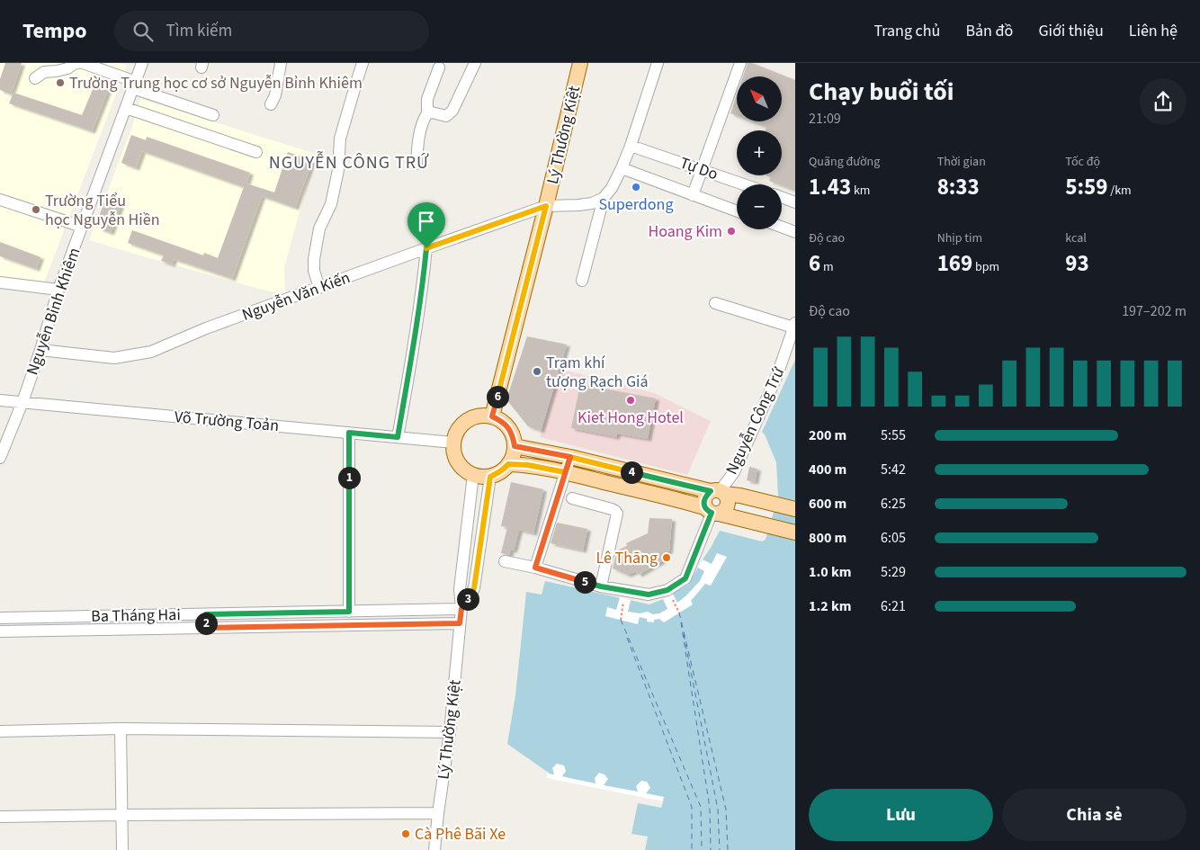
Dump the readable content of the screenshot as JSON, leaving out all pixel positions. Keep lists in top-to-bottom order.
{
  "streets": {
    "main road": ["Lý Thường Kiệt"],
    "street": [
      "Tự Do",
      "Nguyễn Văn Kiến",
      "Nguyễn Bỉnh Khiêm",
      "Võ Trường Toản",
      "Nguyễn Công Trứ",
      "Ba Tháng Hai"
    ]
  },
  "crossings": [
    ["Lý Thường Kiệt", "Nguyễn Văn Kiến"],
    ["Lý Thường Kiệt", "Võ Trường Toản"],
    ["Lý Thường Kiệt", "Ba Tháng Hai"],
    ["Nguyễn Văn Kiến", "Nguyễn Bỉnh Khiêm"],
    ["Nguyễn Bỉnh Khiêm", "Võ Trường Toản"]
  ],
  "districts": ["NGUYỄN CÔNG TRỨ"],
  "places": [
    "Trường Trung học cơ sở Nguyễn Bỉnh Khiêm",
    "Superdong",
    "Trường Tiểu học Nguyễn Hiền",
    "Hoang Kim",
    "Trạm khí tượng Rạch Giá",
    "Kiet Hong Hotel",
    "Lê Thāng",
    "Cà Phê Bãi Xe"
  ],
  "north": "top left",
  "page": {
    "header": "Tempo",
    "search": "Tìm kiếm",
    "nav": [
      "Trang chủ",
      "Bản đồ",
      "Giới thiệu",
      "Liên hệ"
    ],
    "heading": ["Chạy buổi tối", "21:09"],
    "map_buttons": ["+", "−"],
    "stats": [
      ["Quãng đường", "1.43 km"],
      ["Thời gian", "8:33"],
      ["Tốc độ", "5:59 /km"],
      ["Độ cao", "6 m"],
      ["Nhịp tim", "169 bpm"],
      ["kcal", "93"]
    ],
    "chart": ["Độ cao", "197–202 m"],
    "pins": [
      "6",
      "4",
      "1",
      "5",
      "3",
      "2"
    ],
    "list": [
      {
        "name": "200 m",
        "note": "5:55"
      },
      {
        "name": "400 m",
        "note": "5:42"
      },
      {
        "name": "600 m",
        "note": "6:25"
      },
      {
        "name": "800 m",
        "note": "6:05"
      },
      {
        "name": "1.0 km",
        "note": "5:29"
      },
      {
        "name": "1.2 km",
        "note": "6:21"
      }
    ],
    "buttons": ["Lưu", "Chia sẻ"]
  }
}
